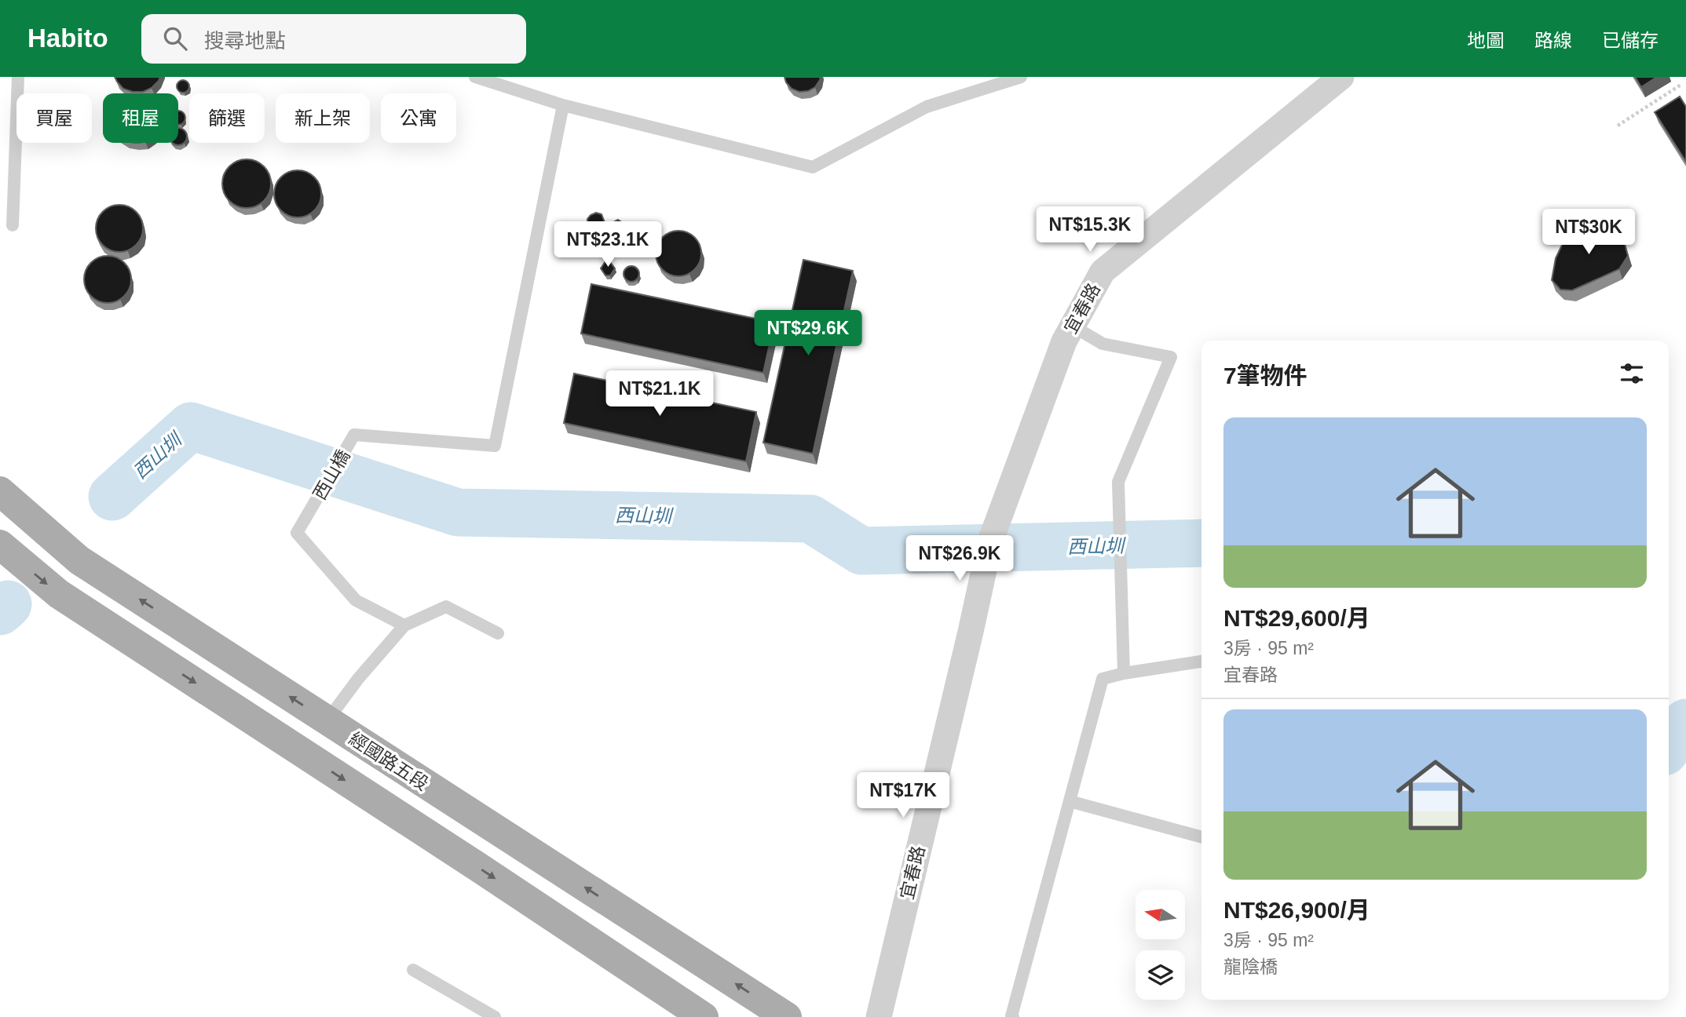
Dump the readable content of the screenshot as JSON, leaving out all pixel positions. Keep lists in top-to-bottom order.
{
  "streets": {
    "main road": ["經國路五段"],
    "street": ["宜春路"],
    "lane": ["西山橋"]
  },
  "water": ["西山圳"],
  "north": "left",
  "page": {
    "header": "Habito",
    "search": "搜尋地點",
    "nav": ["地圖", "路線", "已儲存"],
    "chip": [
      "買屋",
      "租屋",
      "篩選",
      "新上架",
      "公寓"
    ],
    "price": [
      "NT$15.3K",
      "NT$30K",
      "NT$23.1K",
      "NT$29.6K",
      "NT$21.1K",
      "NT$26.9K",
      "NT$17K"
    ],
    "heading": "7筆物件",
    "list": [
      {
        "name": "NT$29,600/月",
        "note": "3房 · 95 m² · 宜春路"
      },
      {
        "name": "NT$26,900/月",
        "note": "3房 · 95 m² · 龍陰橋"
      }
    ]
  }
}
